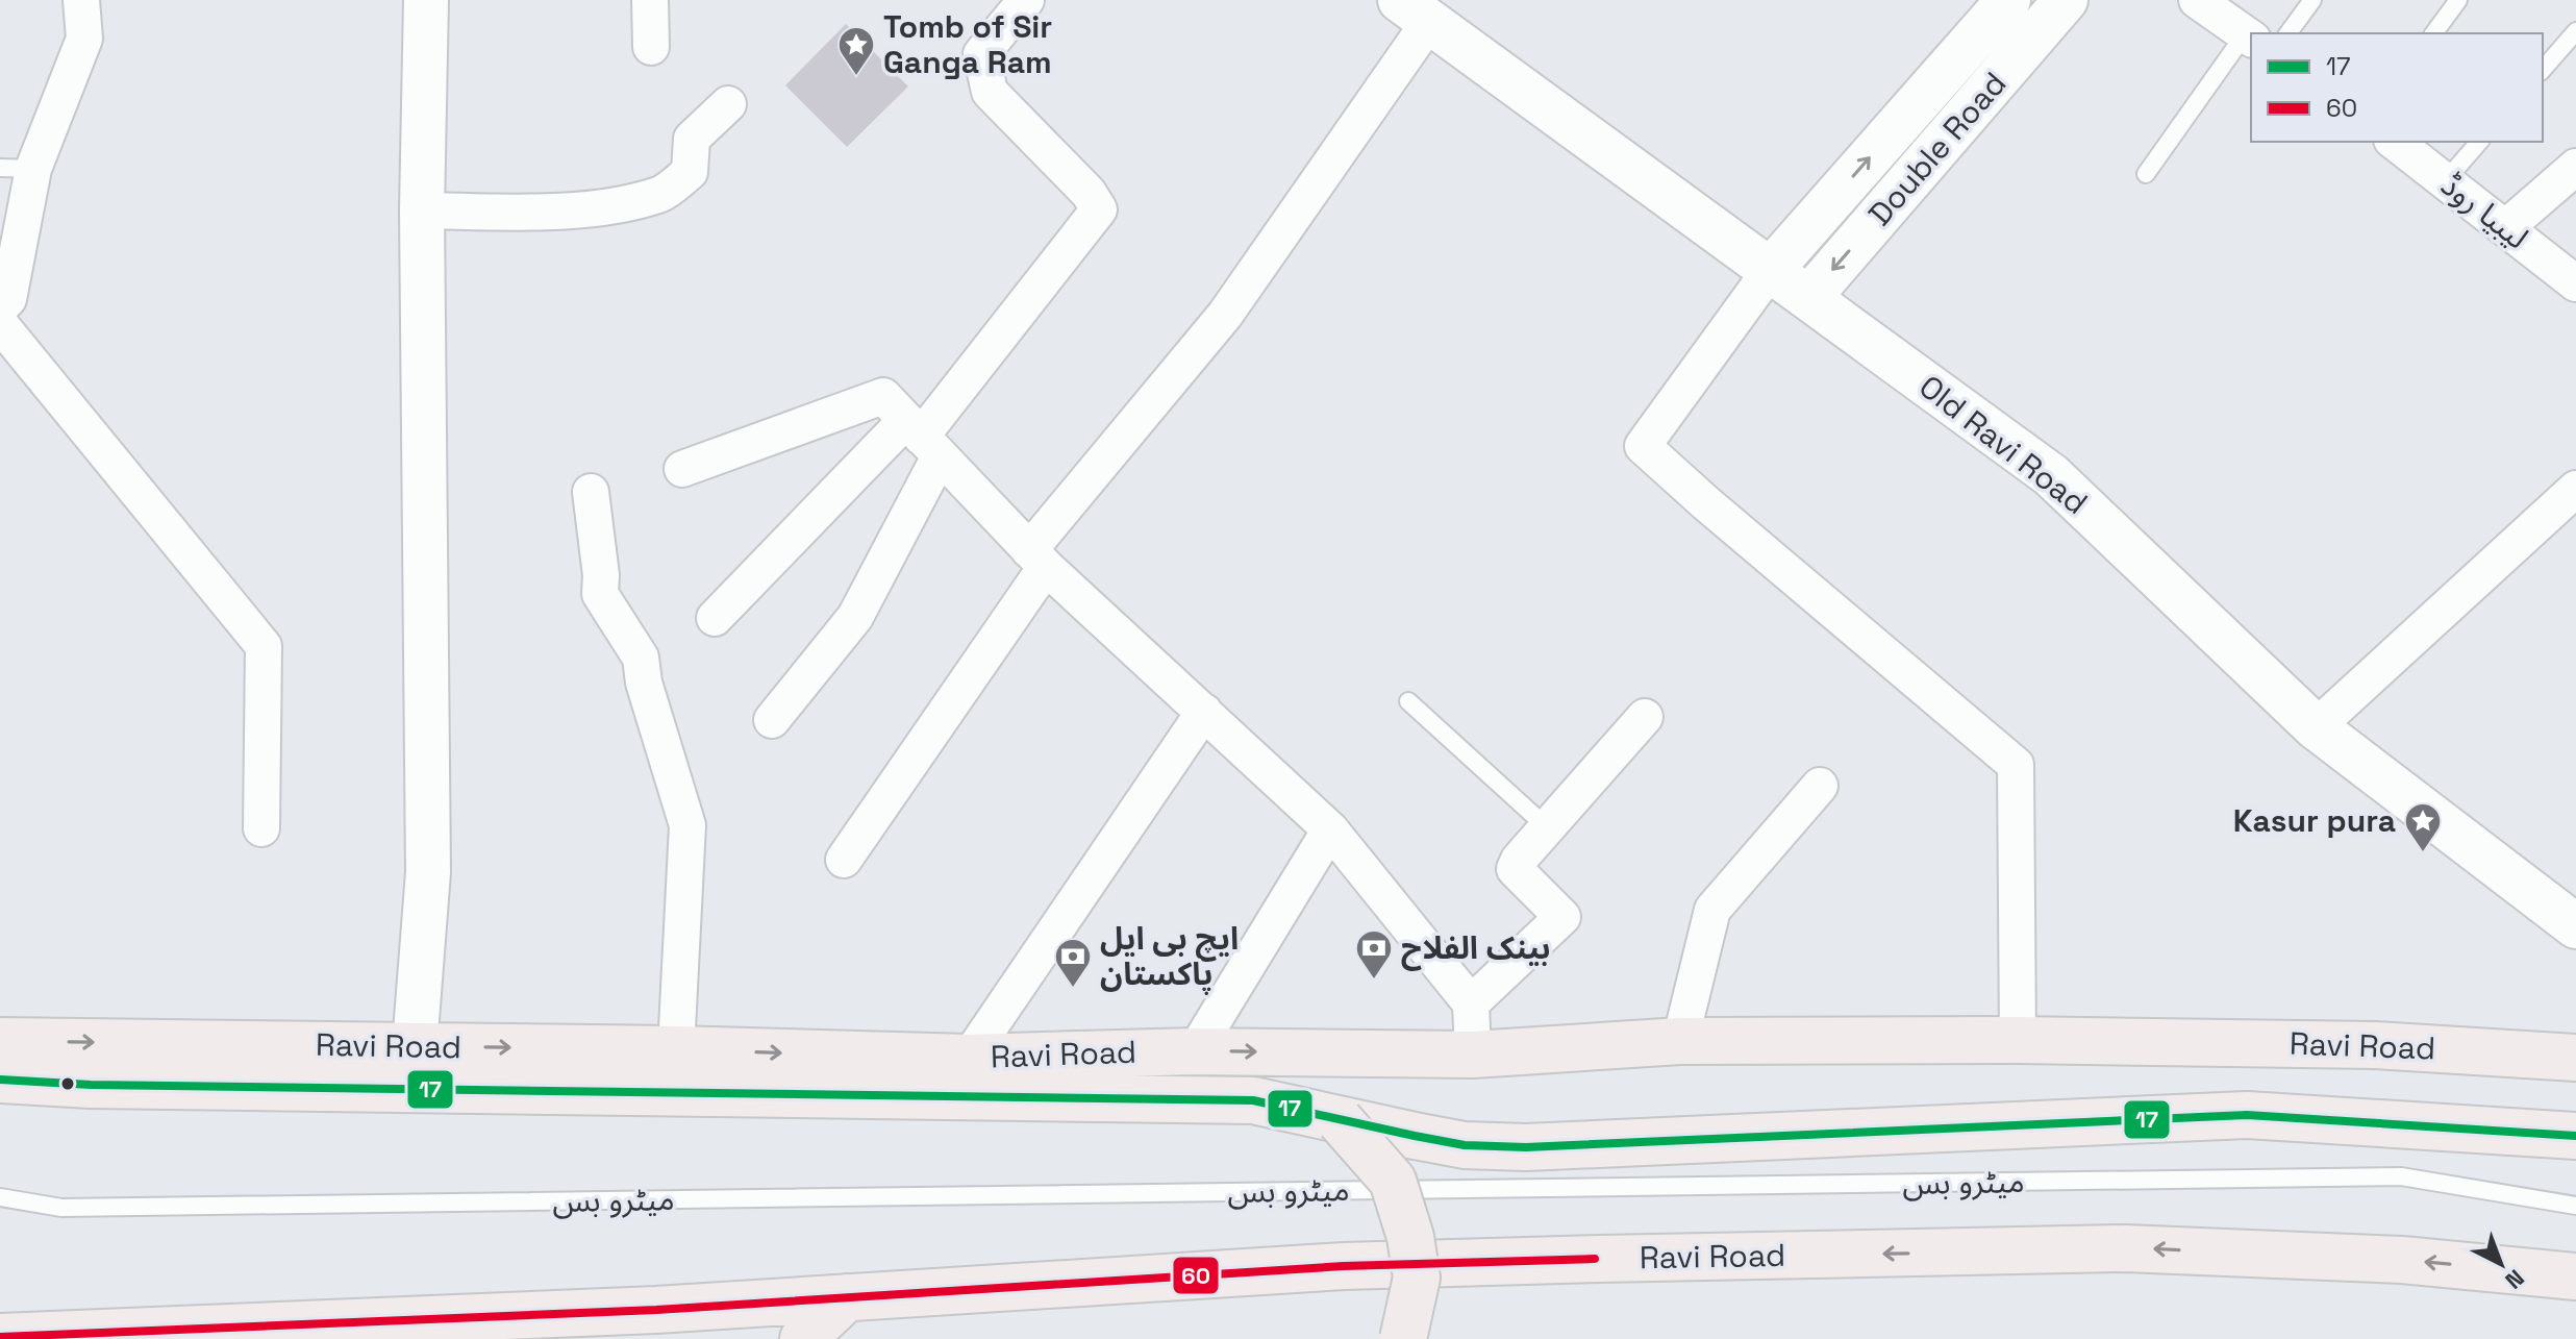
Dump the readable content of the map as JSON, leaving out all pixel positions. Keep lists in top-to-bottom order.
{
  "streets": {
    "main road": ["Ravi Road"],
    "street": ["Double Road", "لیبیا روڈ", "Old Ravi Road"],
    "lane": ["میٹرو بس"]
  },
  "crossings": [
    ["Double Road", "Old Ravi Road"]
  ],
  "places": {
    "place": ["Tomb of Sir Ganga Ram", "Kasur pura"],
    "bank": ["بینک الفلاح", "ایچ بی ایل پاکستان"]
  },
  "lines": ["transit line 17", "transit line 60"],
  "legend": ["17", "60"],
  "north": "bottom right"
}
